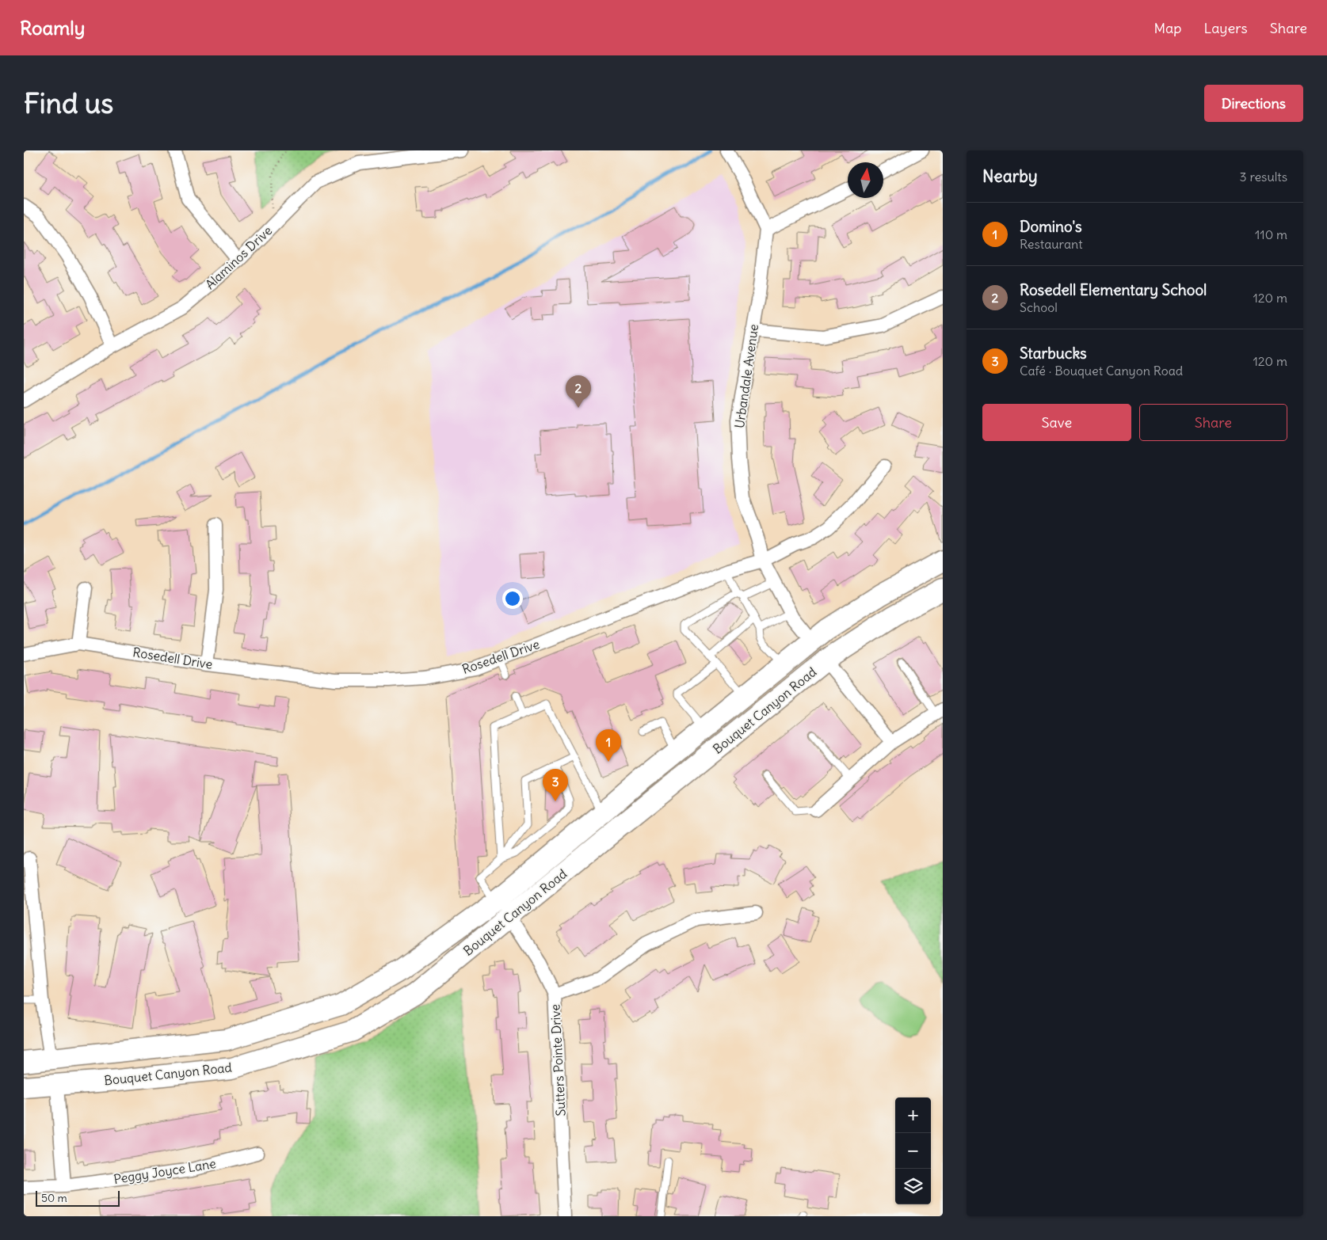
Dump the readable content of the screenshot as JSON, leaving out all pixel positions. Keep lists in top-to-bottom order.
{
  "streets": {
    "main road": ["Bouquet Canyon Road"],
    "street": [
      "Alaminos Drive",
      "Urbandale Avenue",
      "Rosedell Drive",
      "Sutters Pointe Drive",
      "Peggy Joyce Lane"
    ]
  },
  "crossings": [
    ["Urbandale Avenue", "Rosedell Drive"],
    ["Urbandale Avenue", "Bouquet Canyon Road"],
    ["Bouquet Canyon Road", "Sutters Pointe Drive"]
  ],
  "scale_bar": "50 m",
  "north": "top",
  "page": {
    "header": "Roamly",
    "nav": ["Map", "Layers", "Share"],
    "buttons": [
      "Directions",
      ["Save", "Share"]
    ],
    "title": "Find us",
    "heading": ["Nearby", "3 results"],
    "list": [
      {
        "mark": "1",
        "name": "Domino's",
        "note": "Restaurant",
        "value": "110 m"
      },
      {
        "mark": "2",
        "name": "Rosedell Elementary School",
        "note": "School",
        "value": "120 m"
      },
      {
        "mark": "3",
        "name": "Starbucks",
        "note": "Café · Bouquet Canyon Road",
        "value": "120 m"
      }
    ],
    "pins": ["2", "1", "3"],
    "map_buttons": ["+", "−"],
    "scale": "50 m"
  }
}
